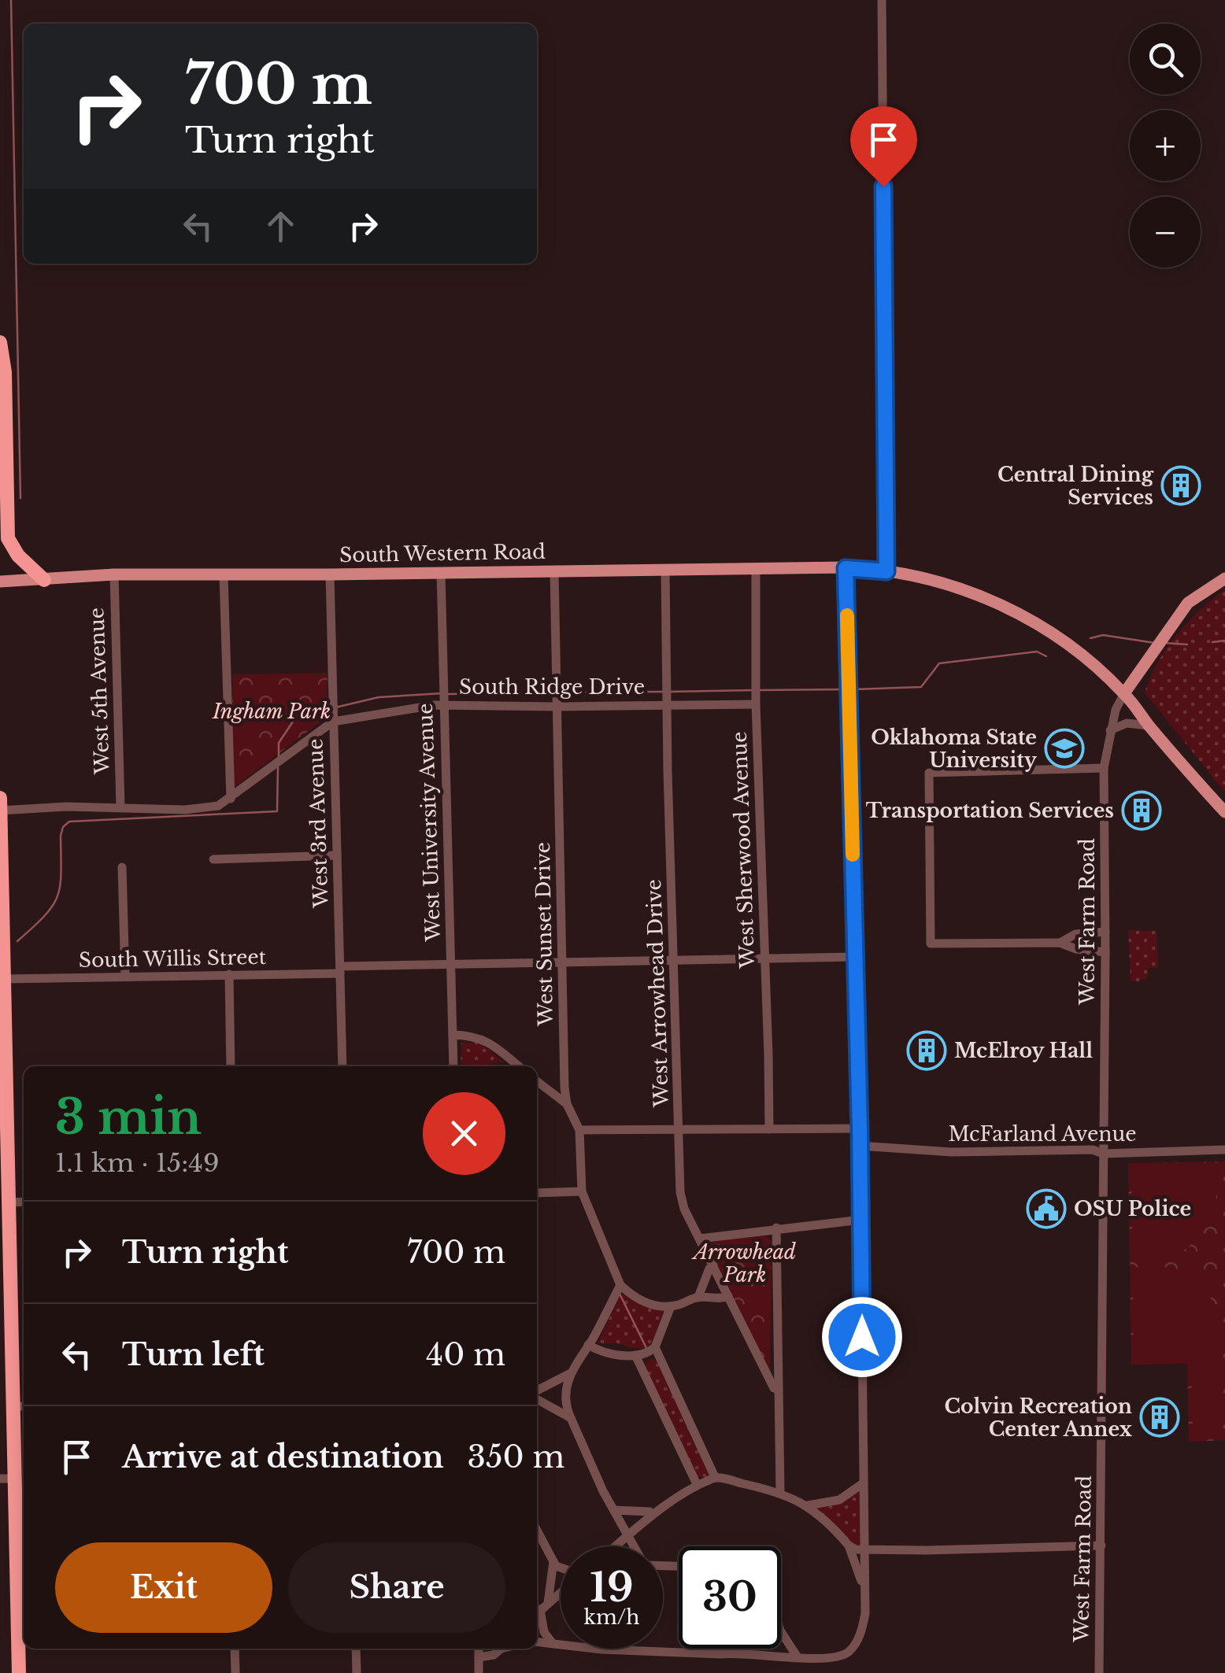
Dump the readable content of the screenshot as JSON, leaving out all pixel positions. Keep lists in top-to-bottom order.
{
  "streets": {
    "main road": ["South Western Road"],
    "street": [
      "South Ridge Drive",
      "West 5th Avenue",
      "West University Avenue",
      "West 3rd Avenue",
      "West Sherwood Avenue",
      "West Farm Road",
      "West Sunset Drive",
      "South Willis Street",
      "West Arrowhead Drive",
      "McFarland Avenue"
    ]
  },
  "crossings": [
    ["South Western Road", "West 5th Avenue"],
    ["South Western Road", "West University Avenue"],
    ["South Western Road", "West 3rd Avenue"],
    ["South Western Road", "West Sherwood Avenue"],
    ["South Western Road", "West Farm Road"],
    ["South Western Road", "West Sunset Drive"],
    ["South Western Road", "West Arrowhead Drive"],
    ["South Ridge Drive", "West 5th Avenue"],
    ["South Ridge Drive", "West University Avenue"],
    ["South Ridge Drive", "West 3rd Avenue"],
    ["South Ridge Drive", "West Sherwood Avenue"],
    ["South Ridge Drive", "West Sunset Drive"],
    ["South Ridge Drive", "West Arrowhead Drive"],
    ["West University Avenue", "South Willis Street"],
    ["West 3rd Avenue", "South Willis Street"],
    ["West Sherwood Avenue", "South Willis Street"],
    ["West Farm Road", "McFarland Avenue"],
    ["West Sunset Drive", "South Willis Street"],
    ["South Willis Street", "West Arrowhead Drive"]
  ],
  "parks": ["Ingham Park", "Arrowhead Park"],
  "places": {
    "building": [
      "Central Dining Services",
      "Transportation Services",
      "McElroy Hall",
      "Colvin Recreation Center Annex"
    ],
    "school or university": ["Oklahoma State University"],
    "public building": ["OSU Police"]
  },
  "page": {
    "map_buttons": ["+", "−"],
    "turn": ["700 m", "Turn right"],
    "heading": ["3 min", "1.1 km · 15:49"],
    "list": [
      {
        "name": "Turn right",
        "value": "700 m"
      },
      {
        "name": "Turn left",
        "value": "40 m"
      },
      {
        "name": "Arrive at destination",
        "value": "350 m"
      }
    ],
    "buttons": ["Exit", "Share"],
    "speed": "19 km/h",
    "limit": "30"
  }
}
